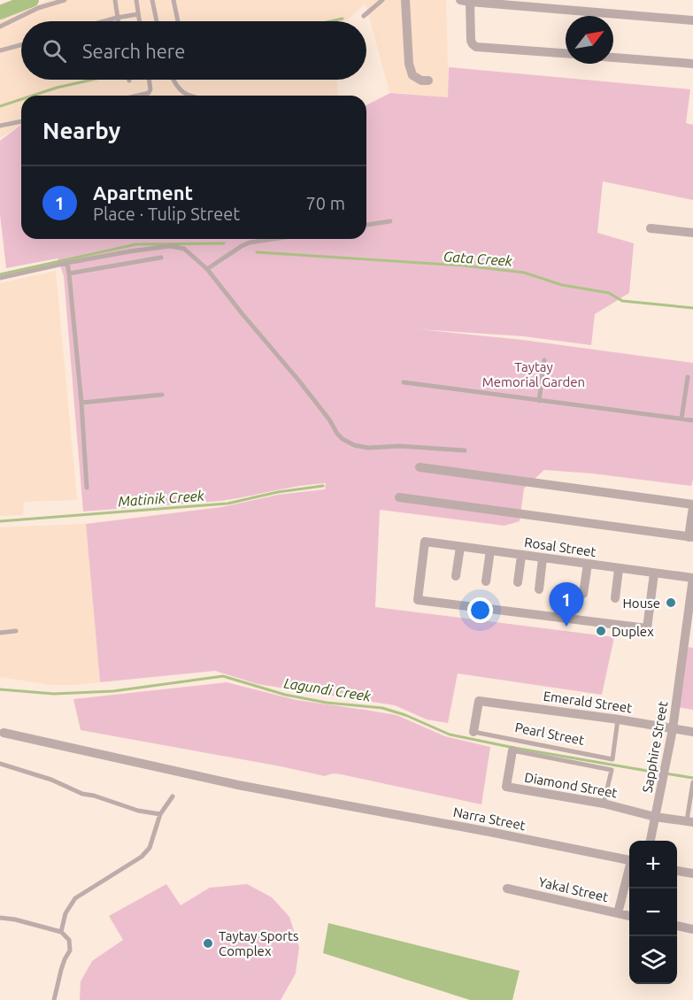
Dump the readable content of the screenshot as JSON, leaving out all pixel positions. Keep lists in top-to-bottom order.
{
  "streets": {
    "street": [
      "Rosal Street",
      "Emerald Street",
      "Pearl Street",
      "Sapphire Street",
      "Diamond Street",
      "Narra Street",
      "Yakal Street"
    ]
  },
  "crossings": [
    ["Rosal Street", "Sapphire Street"],
    ["Emerald Street", "Pearl Street"],
    ["Emerald Street", "Sapphire Street"],
    ["Sapphire Street", "Diamond Street"]
  ],
  "water": ["Gata Creek", "Matinik Creek", "Lagundi Creek"],
  "parks": ["Taytay Memorial Garden"],
  "places": ["House", "Duplex", "Taytay Sports Complex"],
  "north": "top right",
  "page": {
    "search": "Search here",
    "heading": "Nearby",
    "list": [
      {
        "mark": "1",
        "name": "Apartment",
        "note": "Place · Tulip Street",
        "value": "70 m"
      }
    ],
    "pins": "1",
    "map_buttons": ["+", "−"]
  }
}
